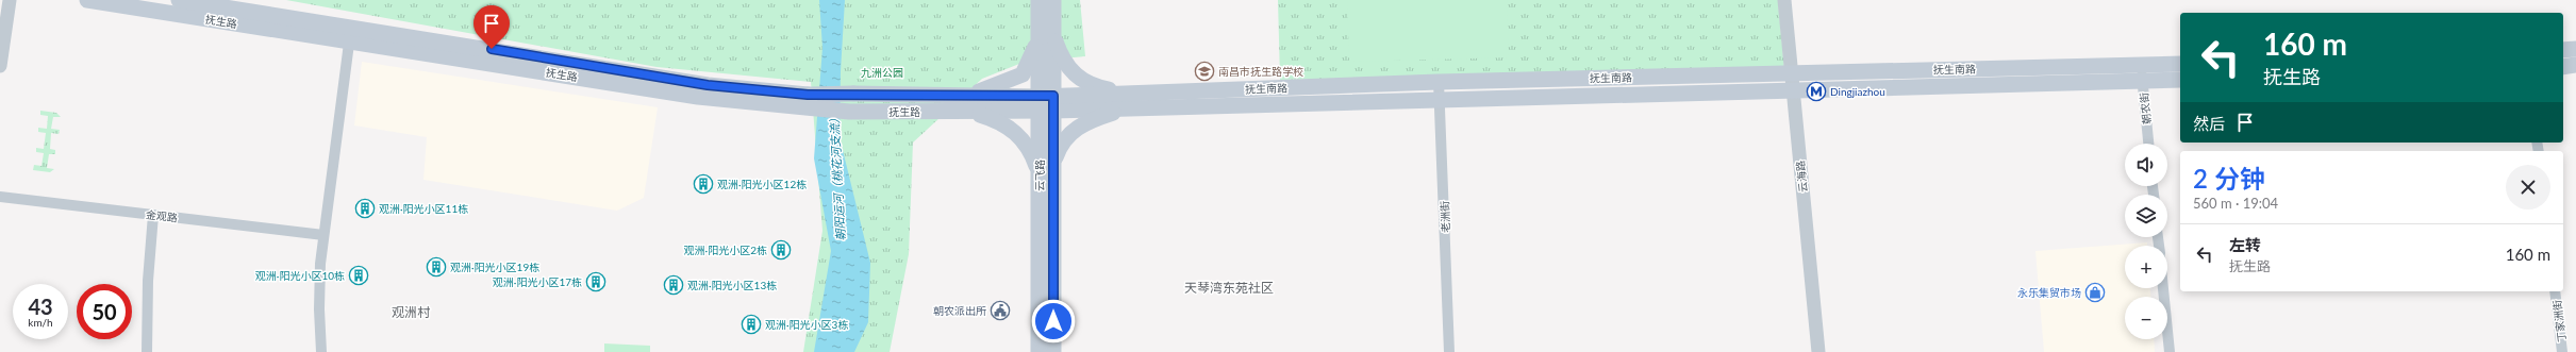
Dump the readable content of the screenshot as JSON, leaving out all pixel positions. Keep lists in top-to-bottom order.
{
  "streets": {
    "main road": ["抚生路", "抚生南路", "云飞路"],
    "street": [
      "朝农街",
      "云海路",
      "金观路",
      "老洲街",
      "丁家洲街"
    ]
  },
  "crossings": [
    ["抚生路", "抚生南路"],
    ["抚生路", "云飞路"],
    ["抚生南路", "朝农街"],
    ["抚生南路", "云飞路"],
    ["抚生南路", "云海路"],
    ["抚生南路", "老洲街"]
  ],
  "districts": ["天琴湾东苑社区", "观洲村"],
  "water": ["朝阳运河（桃花河支流）"],
  "parks": ["九洲公园"],
  "places": {
    "school or university": ["南昌市抚生路学校"],
    "metro station": ["Dingjiazhou"],
    "building": [
      "观洲·阳光小区12栋",
      "观洲·阳光小区11栋",
      "观洲·阳光小区2栋",
      "观洲·阳光小区19栋",
      "观洲·阳光小区10栋",
      "观洲·阳光小区17栋",
      "观洲·阳光小区13栋",
      "观洲·阳光小区3栋"
    ],
    "shop": ["永乐集贸市场"],
    "public building": ["朝农派出所"]
  },
  "page": {
    "turn": ["160 m", "抚生路"],
    "then": "然后",
    "map_buttons": ["+", "−"],
    "heading": ["2 分钟", "560 m · 19:04"],
    "list": [
      {
        "name": "左转",
        "note": "抚生路",
        "value": "160 m"
      }
    ],
    "speed": "43 km/h",
    "limit": "50"
  }
}
